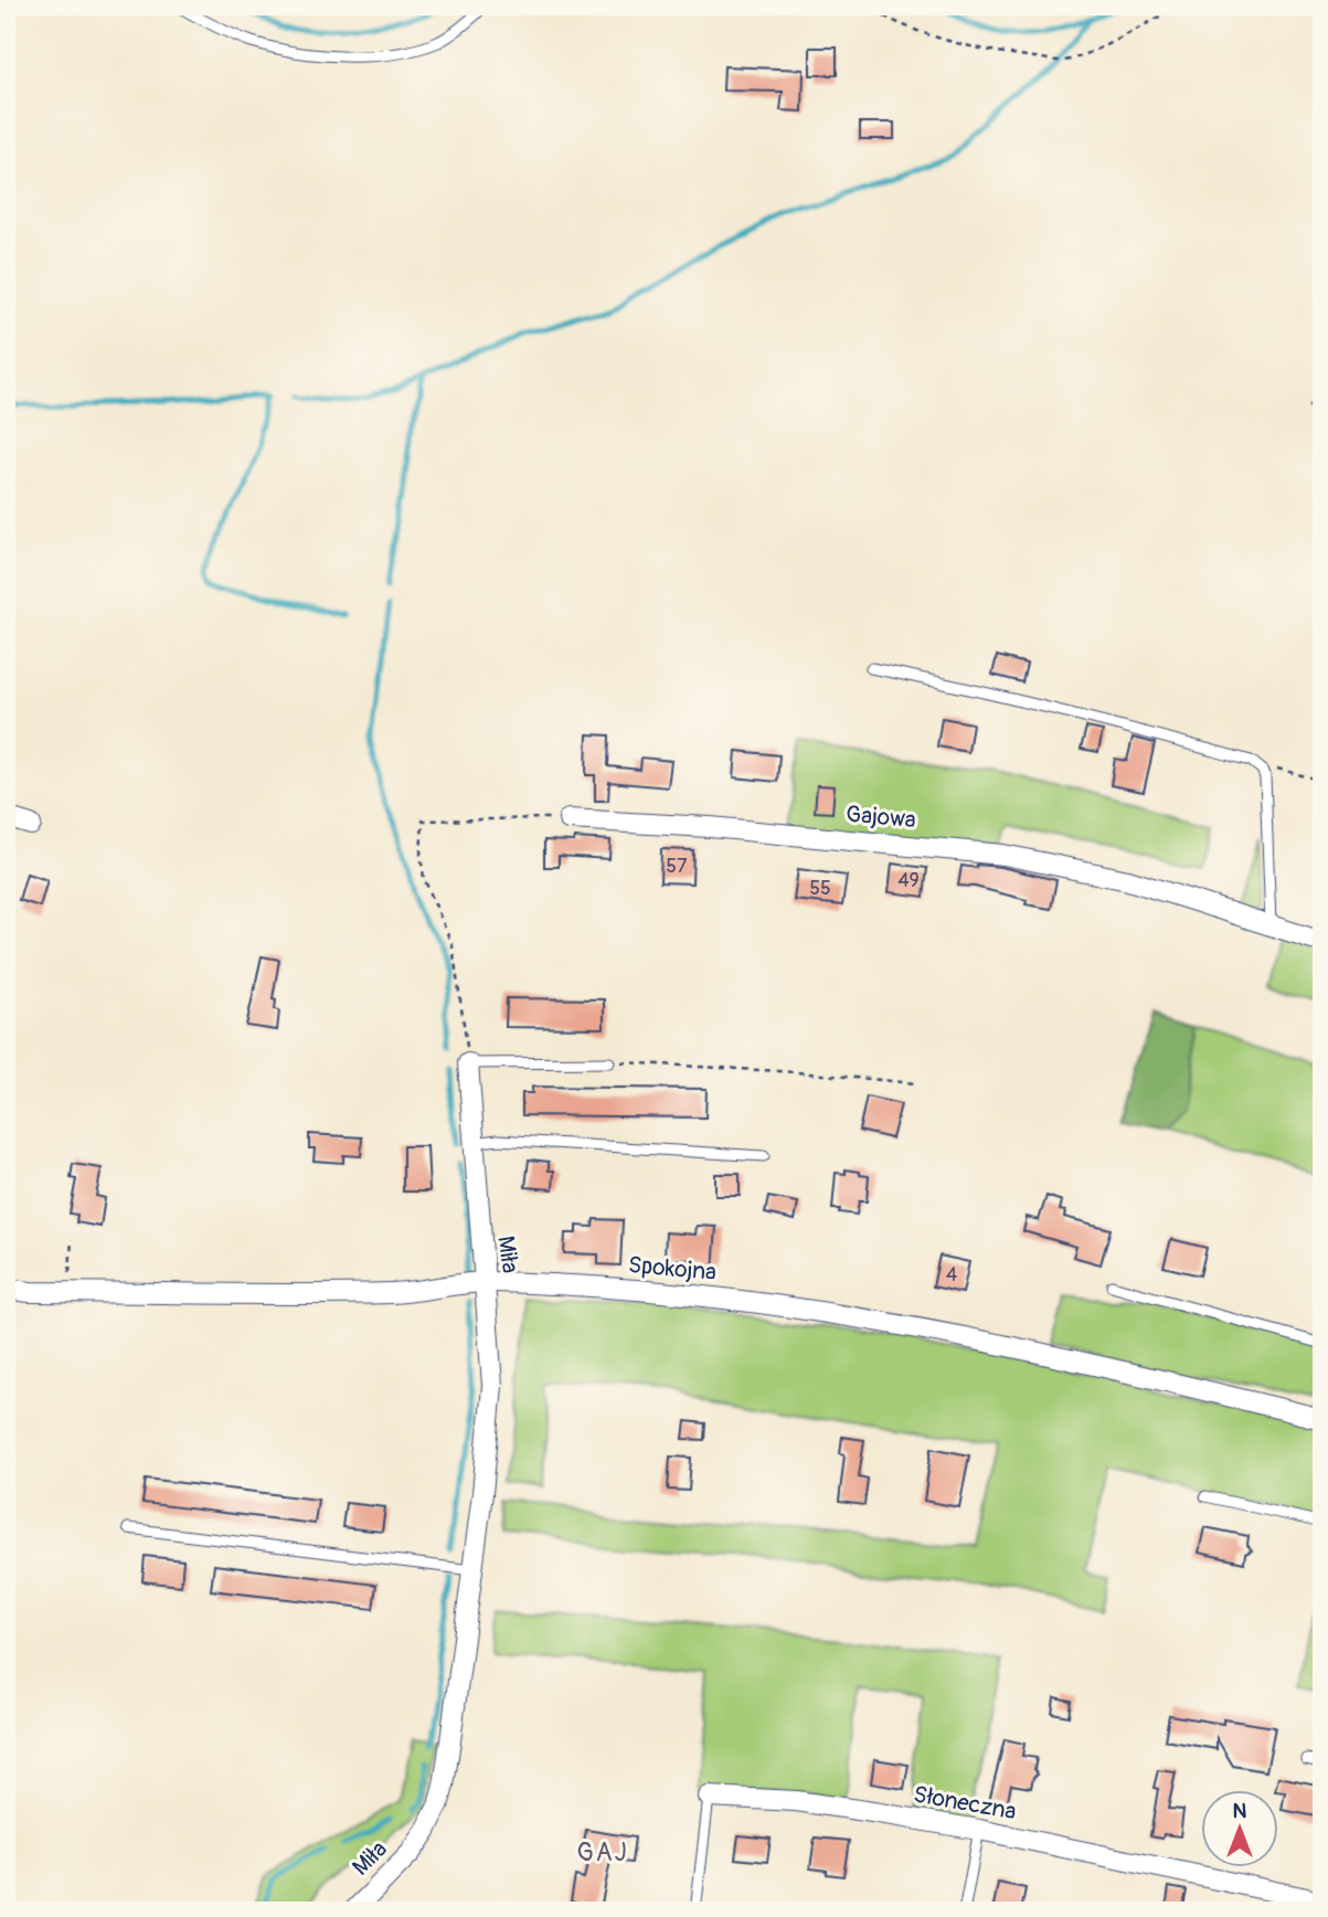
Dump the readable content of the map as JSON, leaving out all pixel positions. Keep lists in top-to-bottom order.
{
  "streets": {
    "street": [
      "Gajowa",
      "Miła",
      "Spokojna",
      "Słoneczna"
    ]
  },
  "crossings": [
    ["Miła", "Spokojna"]
  ],
  "districts": ["GAJ"],
  "house_numbers": [
    "57",
    "49",
    "55",
    "4"
  ],
  "north": "top"
}
